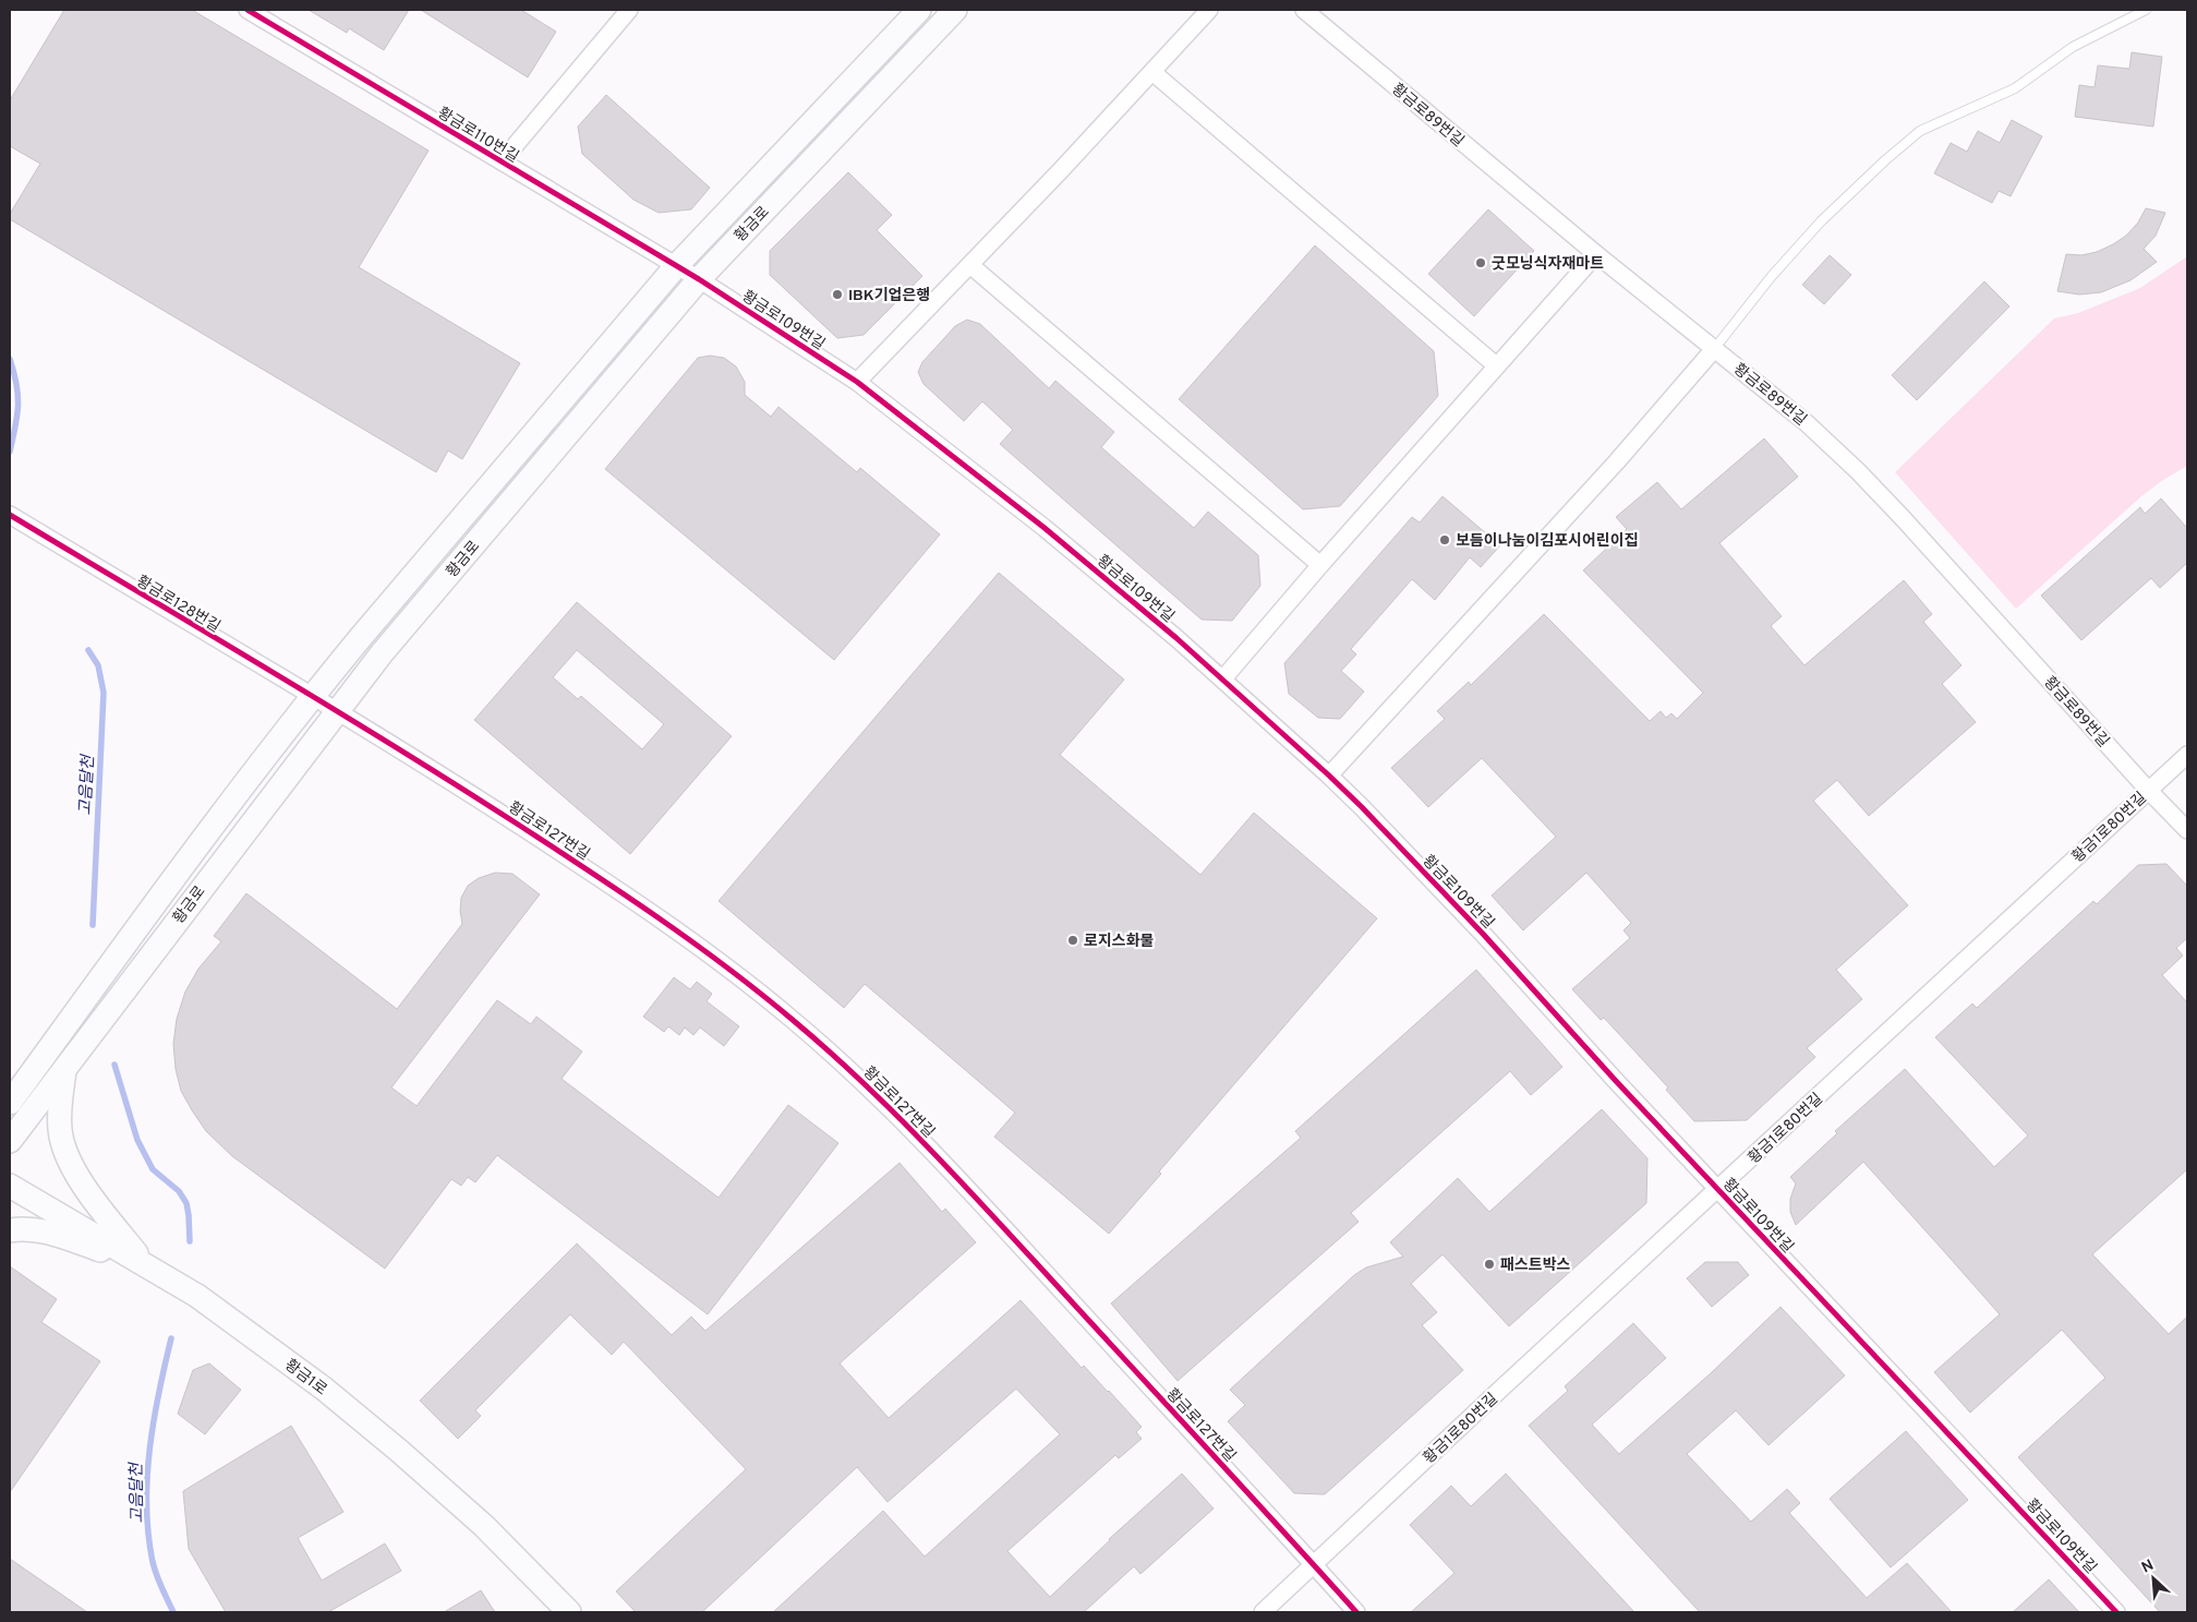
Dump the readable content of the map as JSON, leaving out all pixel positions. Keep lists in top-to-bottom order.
{
  "streets": {
    "street": [
      "황금로89번길",
      "황금로110번길",
      "황금로",
      "황금로109번길",
      "황금로128번길",
      "황금1로80번길",
      "황금로127번길",
      "황금1로"
    ]
  },
  "crossings": [
    ["황금로89번길", "황금1로80번길"],
    ["황금로110번길", "황금로"],
    ["황금로110번길", "황금로109번길"],
    ["황금로", "황금로109번길"],
    ["황금로", "황금로128번길"],
    ["황금로", "황금로127번길"],
    ["황금로109번길", "황금1로80번길"],
    ["황금로128번길", "황금로127번길"],
    ["황금1로80번길", "황금로127번길"]
  ],
  "water": ["고음달천"],
  "places": [
    "굿모닝식자재마트",
    "IBK기업은행",
    "보듬이나눔이김포시어린이집",
    "로지스화물",
    "패스트박스"
  ],
  "north": "top left"
}
